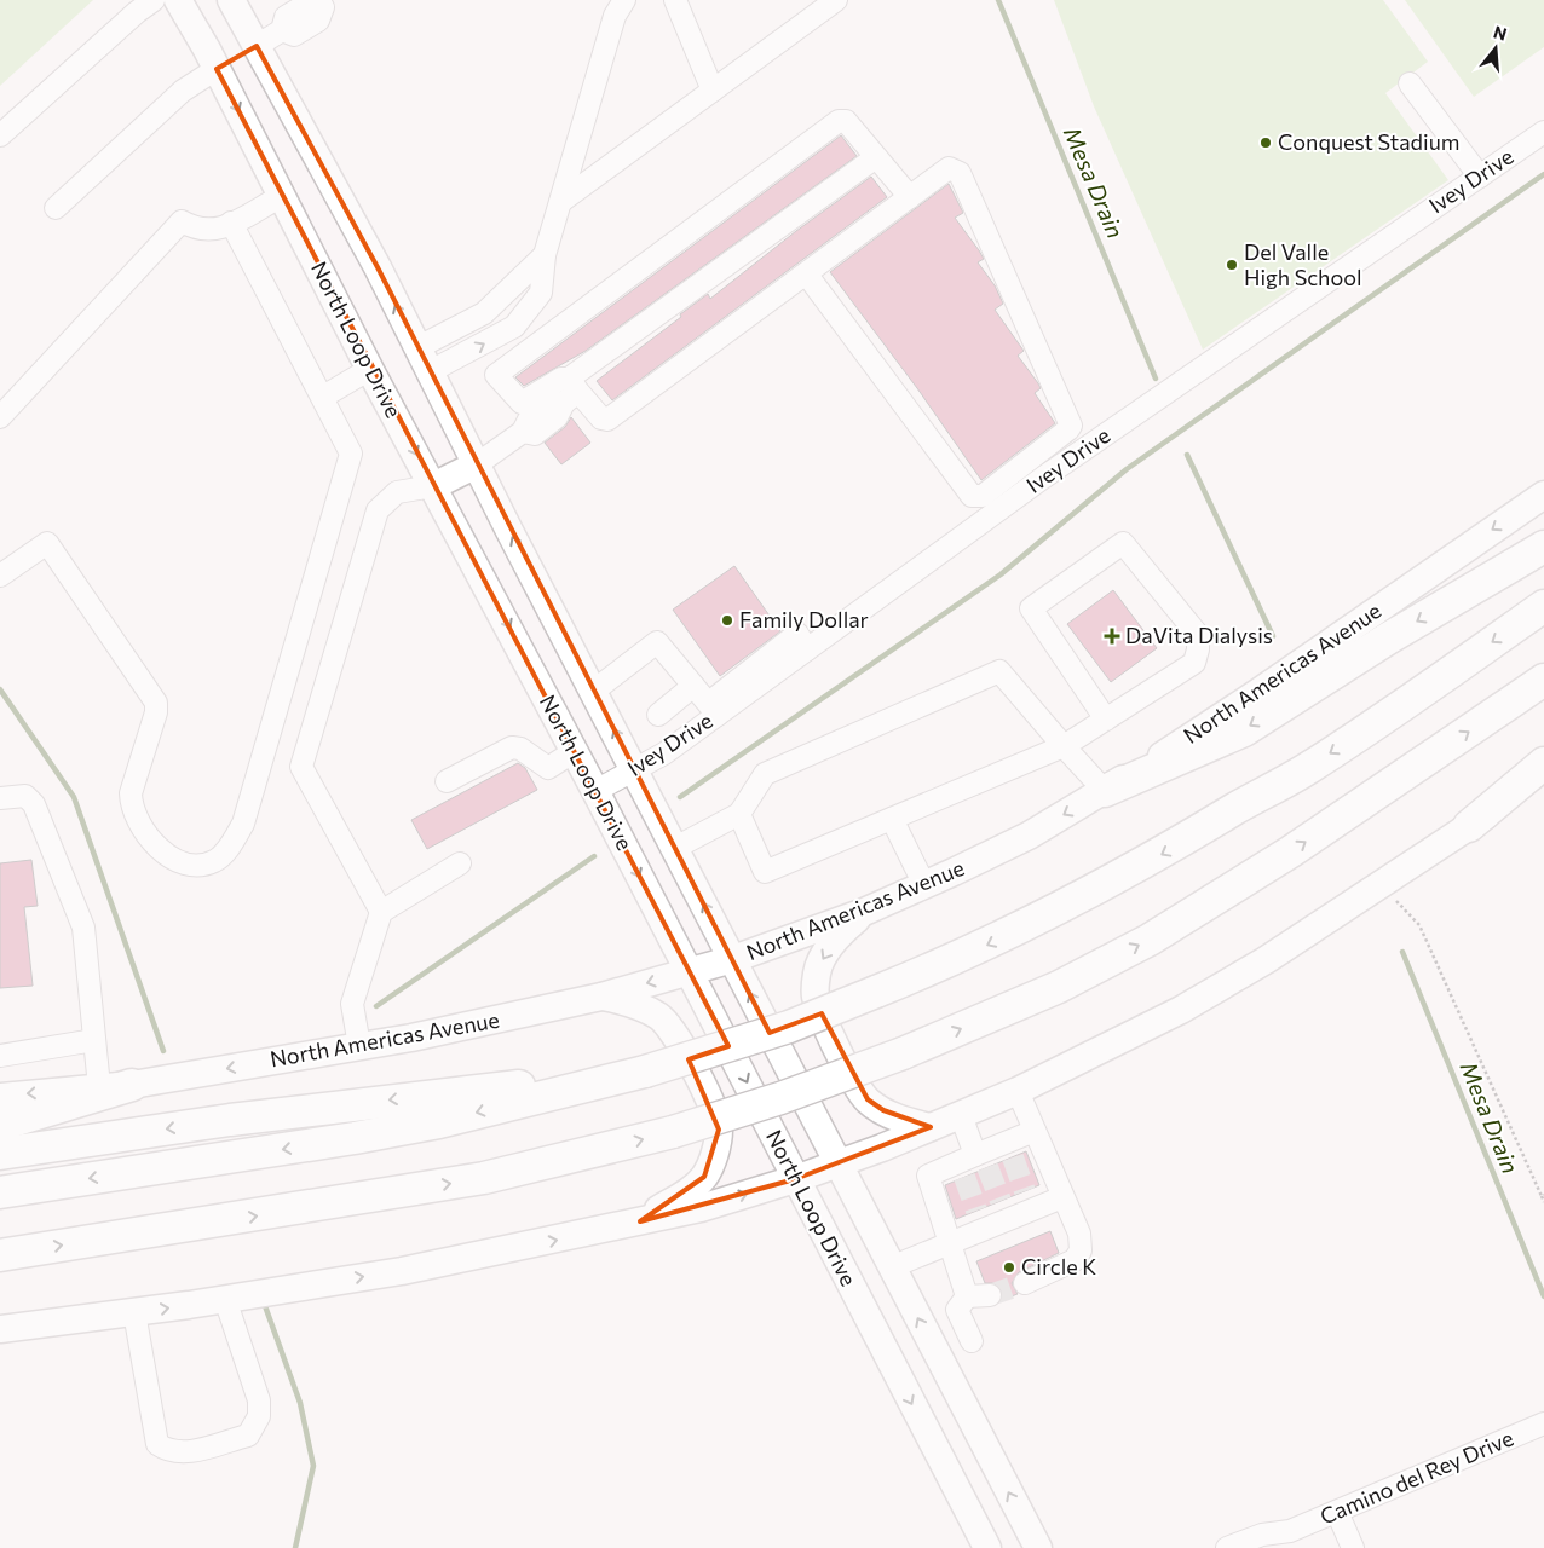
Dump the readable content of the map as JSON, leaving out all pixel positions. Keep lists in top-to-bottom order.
{
  "streets": {
    "main road": ["North Loop Drive", "North Americas Avenue"],
    "street": ["Ivey Drive", "Camino del Rey Drive"]
  },
  "crossings": [
    ["Ivey Drive", "North Loop Drive"],
    ["North Loop Drive", "North Americas Avenue"]
  ],
  "water": ["Mesa Drain"],
  "places": {
    "other": [
      "Conquest Stadium",
      "Del Valle High School",
      "Family Dollar",
      "Circle K"
    ],
    "health": ["DaVita Dialysis"]
  },
  "north": "top"
}
